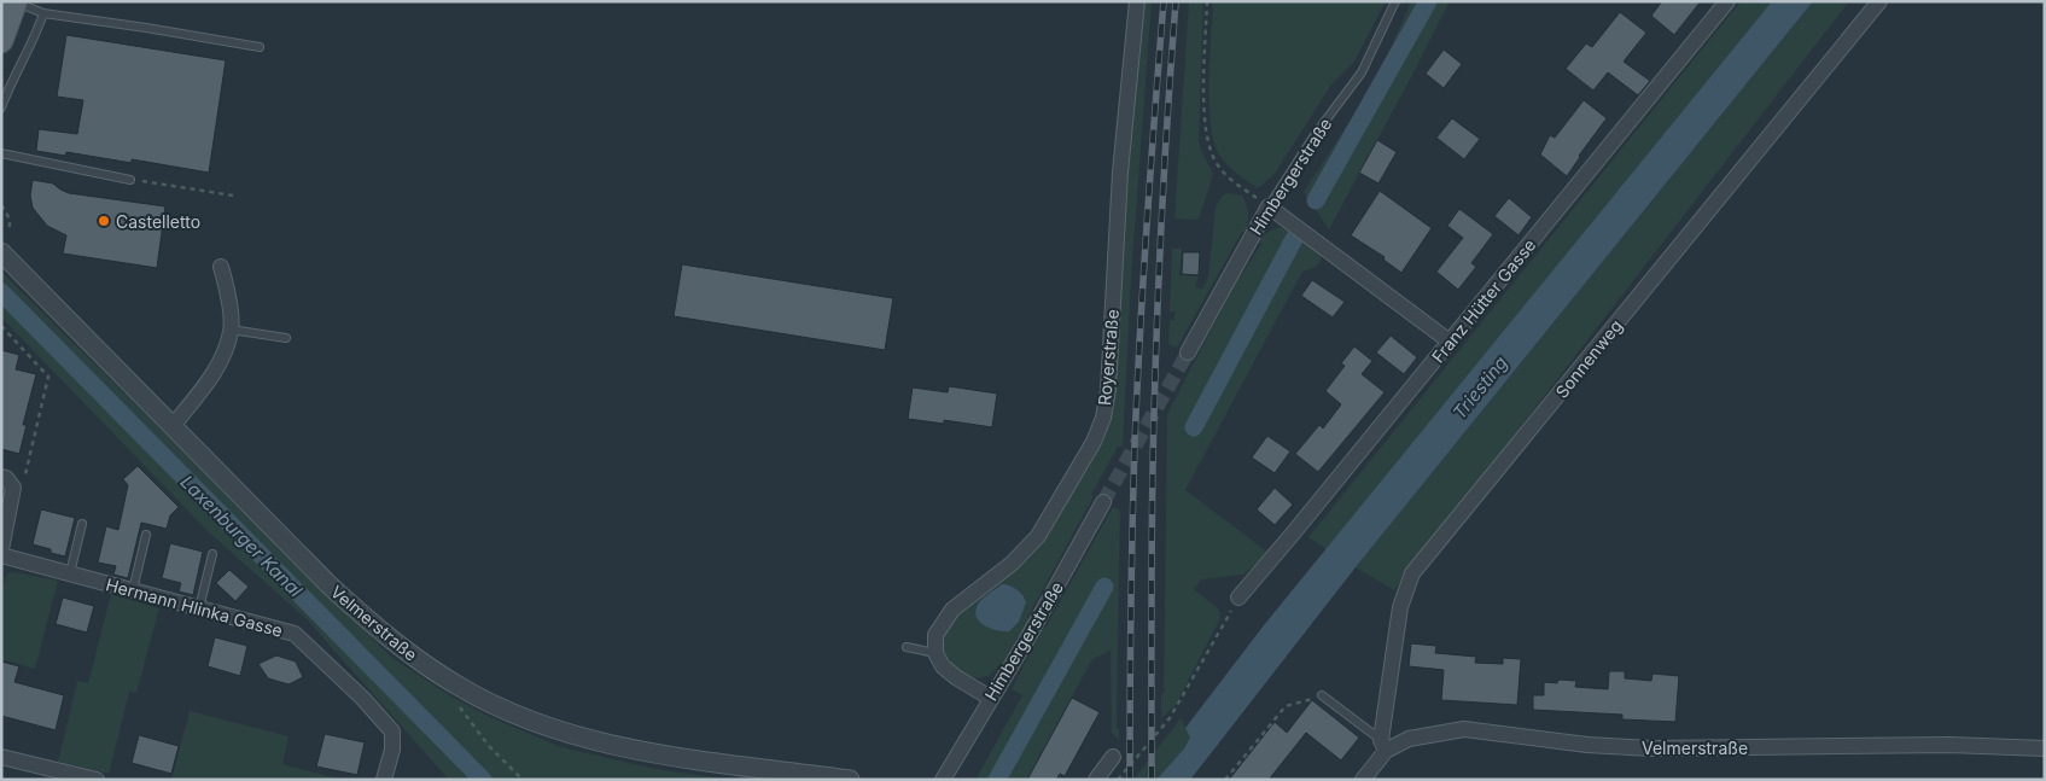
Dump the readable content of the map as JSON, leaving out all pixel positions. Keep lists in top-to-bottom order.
{
  "streets": {
    "street": [
      "Himbergerstraße",
      "Franz Hütter Gasse",
      "Royerstraße",
      "Sonnenweg",
      "Hermann Hlinka Gasse",
      "Velmerstraße"
    ]
  },
  "crossings": [
    ["Sonnenweg", "Velmerstraße"]
  ],
  "water": ["Triesting", "Laxenburger Kanal"],
  "places": ["Castelletto"]
}
